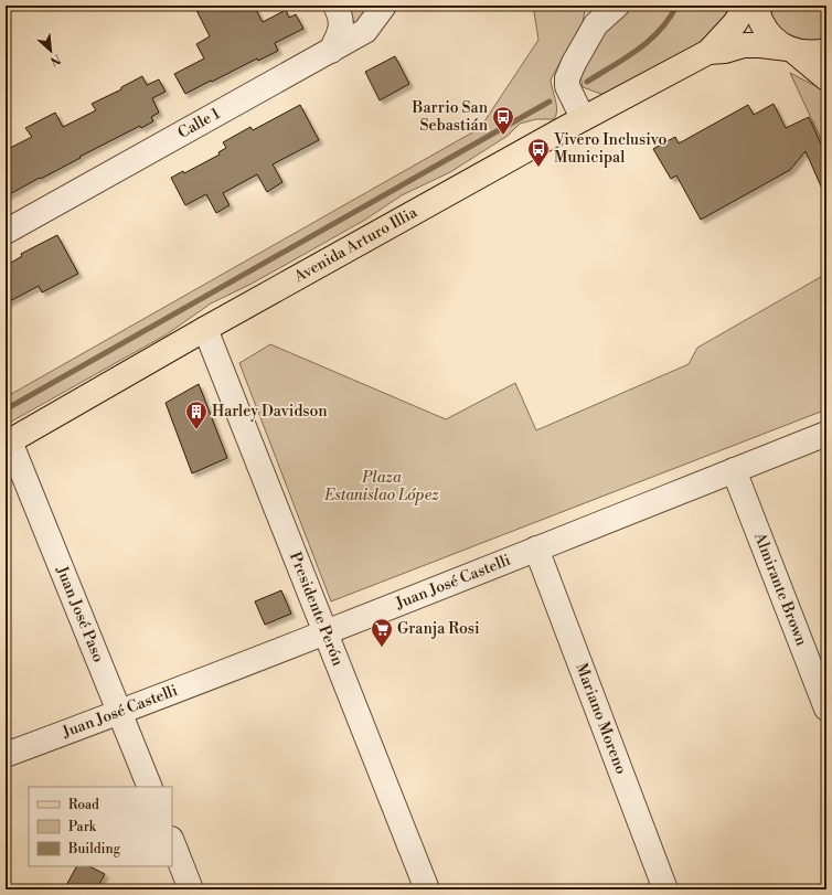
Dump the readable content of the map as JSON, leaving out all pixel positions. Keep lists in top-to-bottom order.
{
  "streets": {
    "main road": ["Avenida Arturo Illia"],
    "street": [
      "Calle 1",
      "Juan José Castelli",
      "Almirante Brown",
      "Presidente Perón",
      "Juan José Paso",
      "Mariano Moreno"
    ]
  },
  "crossings": [
    ["Avenida Arturo Illia", "Presidente Perón"],
    ["Avenida Arturo Illia", "Juan José Paso"],
    ["Juan José Castelli", "Almirante Brown"],
    ["Juan José Castelli", "Presidente Perón"],
    ["Juan José Castelli", "Juan José Paso"],
    ["Juan José Castelli", "Mariano Moreno"]
  ],
  "parks": ["Plaza Estanislao López"],
  "places": {
    "bus stop": ["Barrio San Sebastián", "Vivero Inclusivo Municipal"],
    "building": ["Harley Davidson"],
    "supermarket": ["Granja Rosi"]
  },
  "legend": ["Road", "Park", "Building"],
  "north": "bottom right"
}
